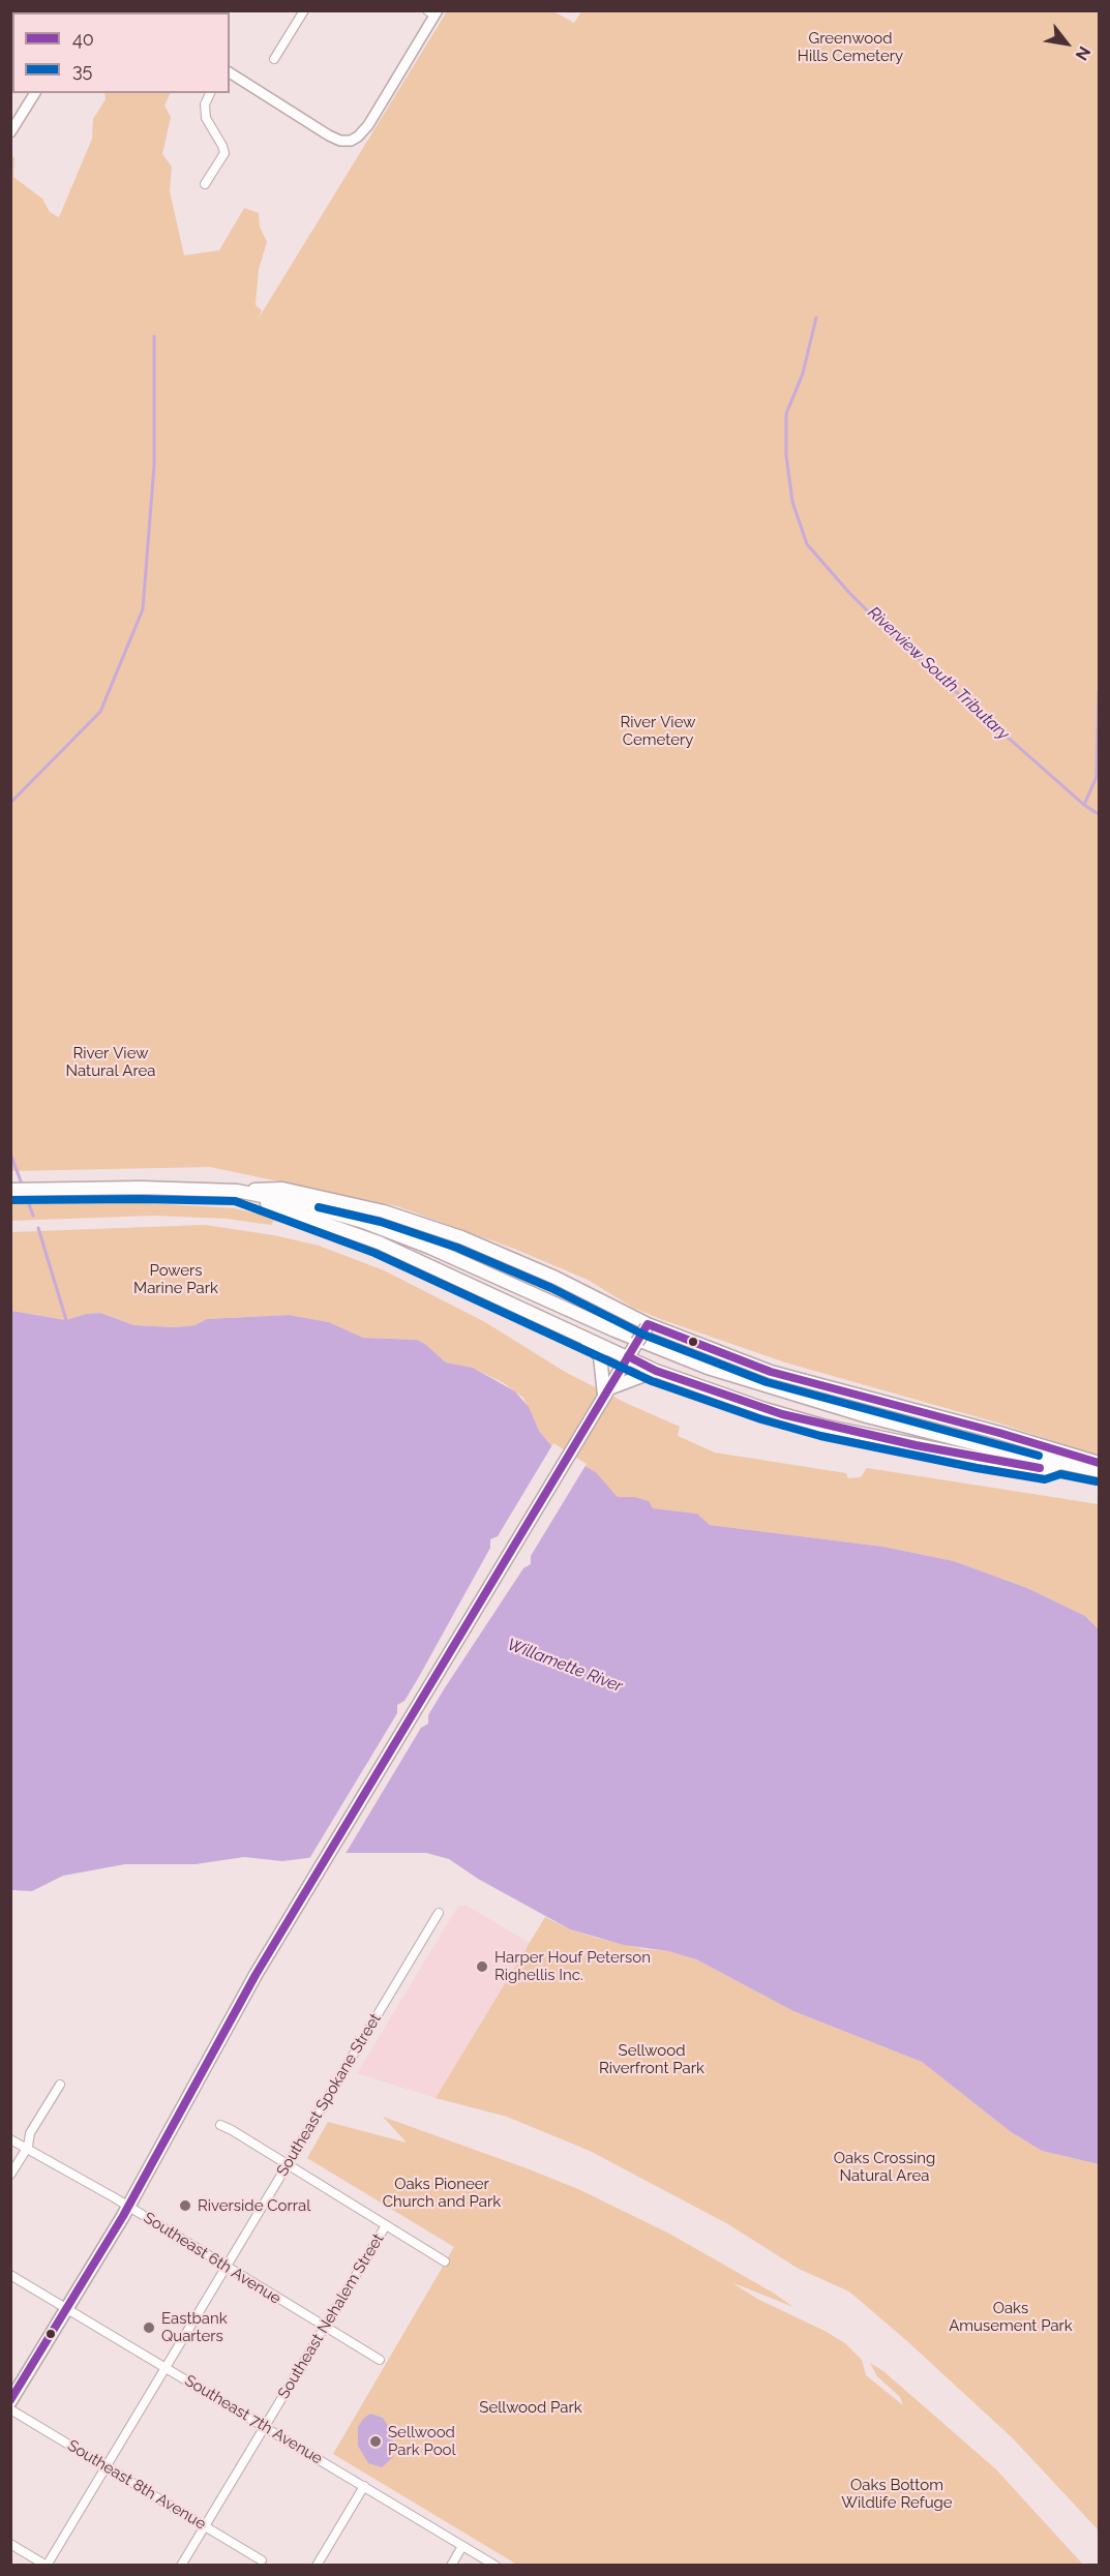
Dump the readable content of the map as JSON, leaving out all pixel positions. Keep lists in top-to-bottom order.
{
  "streets": {
    "street": [
      "Southeast Spokane Street",
      "Southeast 6th Avenue",
      "Southeast Nehalem Street",
      "Southeast 7th Avenue",
      "Southeast 8th Avenue"
    ]
  },
  "crossings": [
    ["Southeast Spokane Street", "Southeast 6th Avenue"],
    ["Southeast Spokane Street", "Southeast 7th Avenue"],
    ["Southeast Spokane Street", "Southeast 8th Avenue"],
    ["Southeast 6th Avenue", "Southeast Nehalem Street"],
    ["Southeast Nehalem Street", "Southeast 7th Avenue"],
    ["Southeast Nehalem Street", "Southeast 8th Avenue"]
  ],
  "water": ["Riverview South Tributary", "Willamette River"],
  "parks": [
    "Greenwood Hills Cemetery",
    "River View Cemetery",
    "River View Natural Area",
    "Powers Marine Park",
    "Sellwood Riverfront Park",
    "Oaks Crossing Natural Area",
    "Oaks Pioneer Church and Park",
    "Oaks Amusement Park",
    "Sellwood Park",
    "Oaks Bottom Wildlife Refuge"
  ],
  "places": [
    "Harper Houf Peterson Righellis Inc.",
    "Riverside Corral",
    "Eastbank Quarters",
    "Sellwood Park Pool"
  ],
  "lines": ["transit line 35", "transit line 40"],
  "legend": ["40", "35"],
  "north": "bottom right"
}
